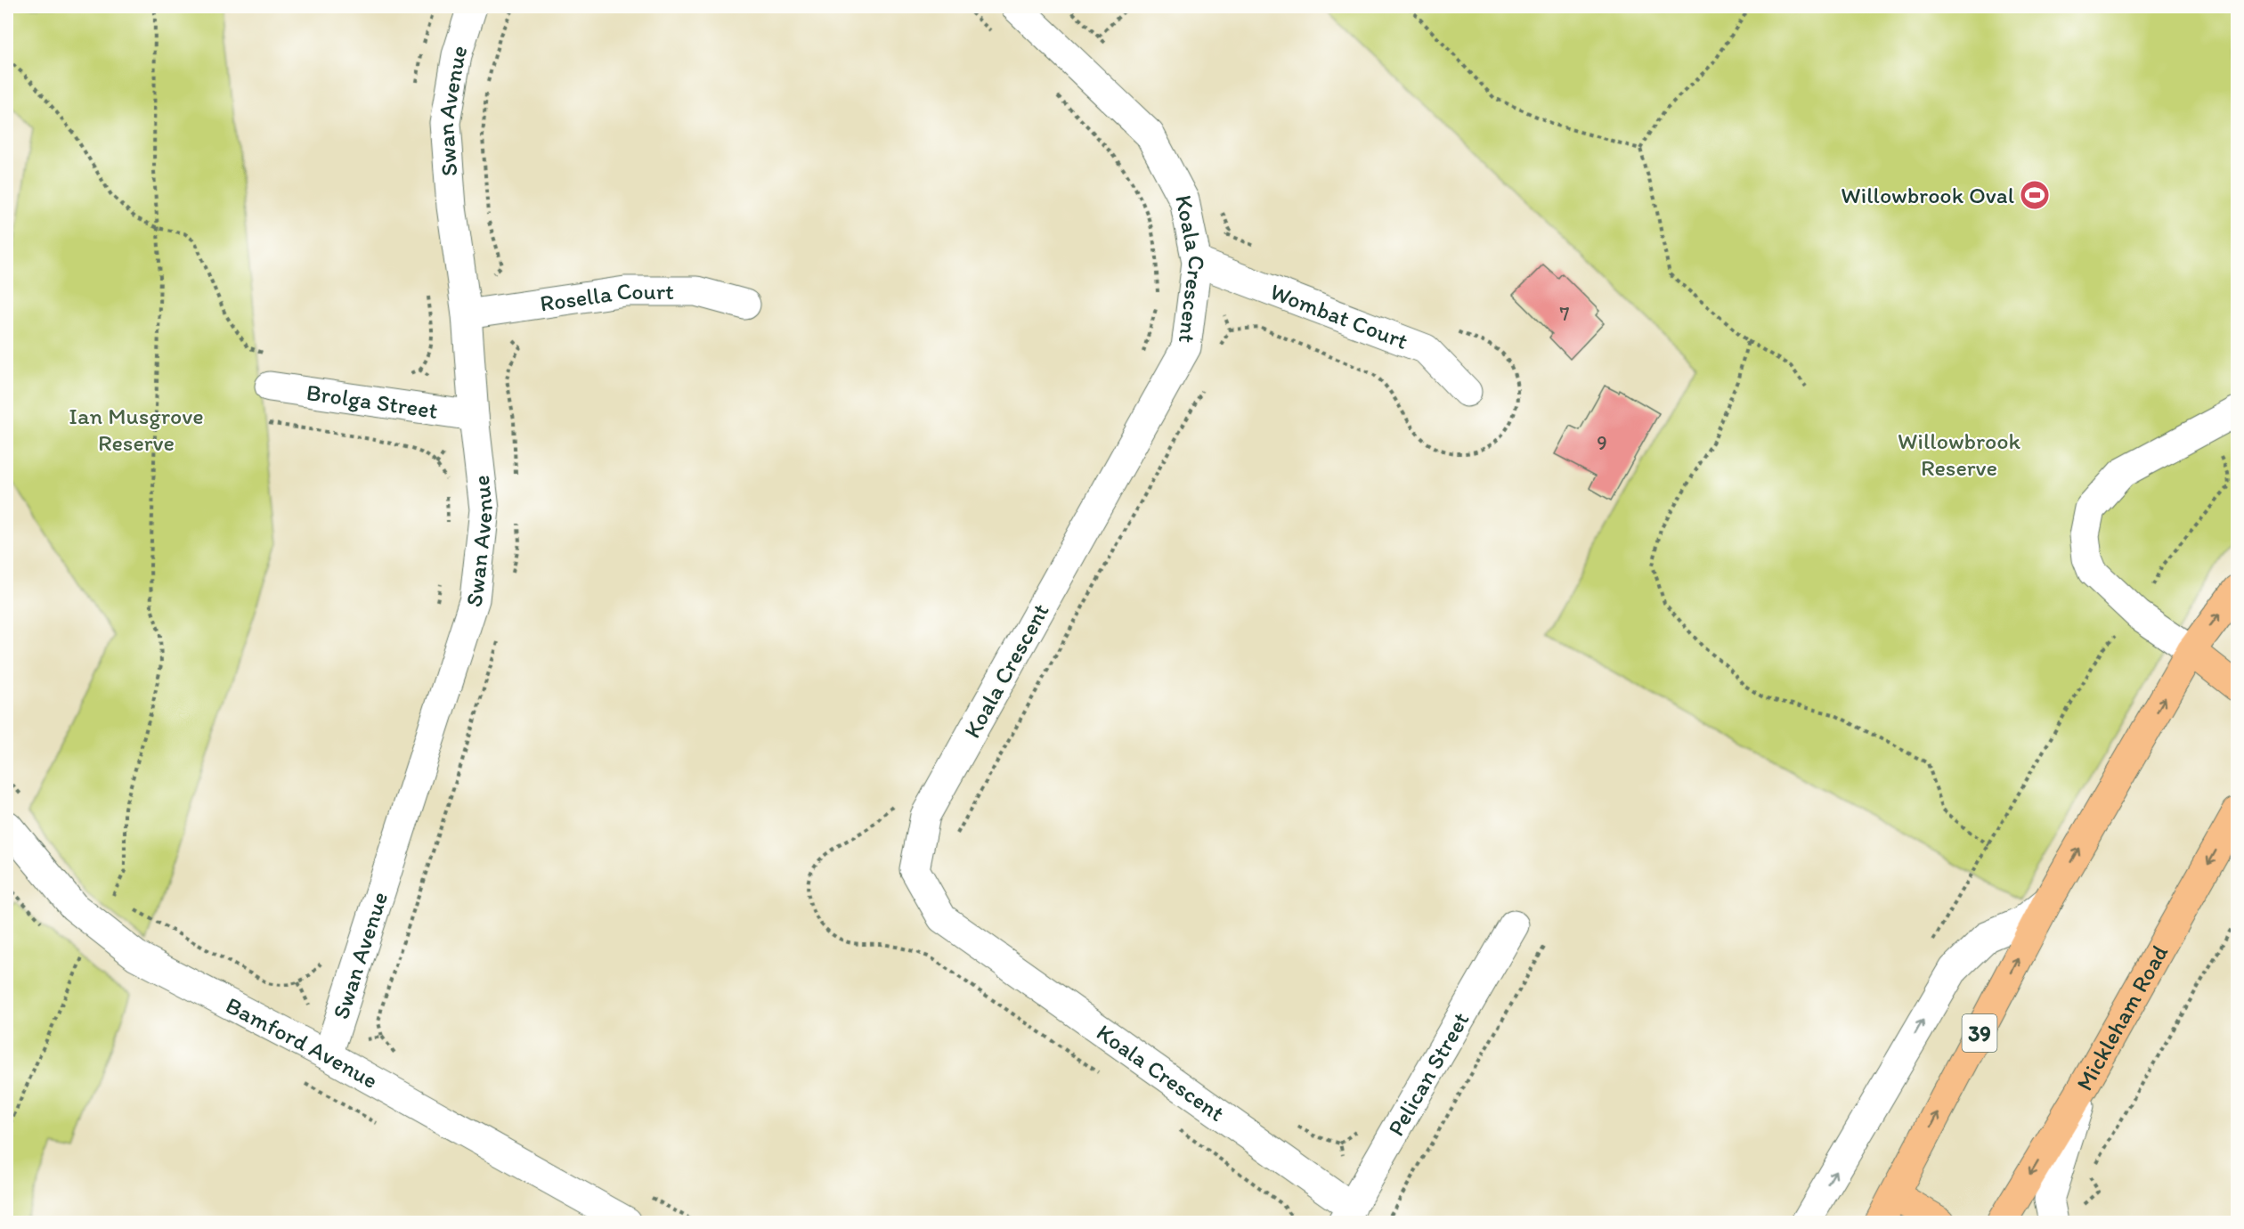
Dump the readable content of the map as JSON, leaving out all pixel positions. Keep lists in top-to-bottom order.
{
  "streets": {
    "main road": ["Mickleham Road", "39"],
    "street": [
      "Swan Avenue",
      "Koala Crescent",
      "Rosella Court",
      "Wombat Court",
      "Brolga Street",
      "Bamford Avenue",
      "Pelican Street"
    ]
  },
  "crossings": [
    ["Swan Avenue", "Rosella Court"],
    ["Swan Avenue", "Brolga Street"],
    ["Swan Avenue", "Bamford Avenue"],
    ["Koala Crescent", "Wombat Court"],
    ["Koala Crescent", "Pelican Street"]
  ],
  "parks": ["Ian Musgrove Reserve", "Willowbrook Reserve"],
  "places": {
    "sports": ["Willowbrook Oval"]
  },
  "house_numbers": ["7", "9"]
}
